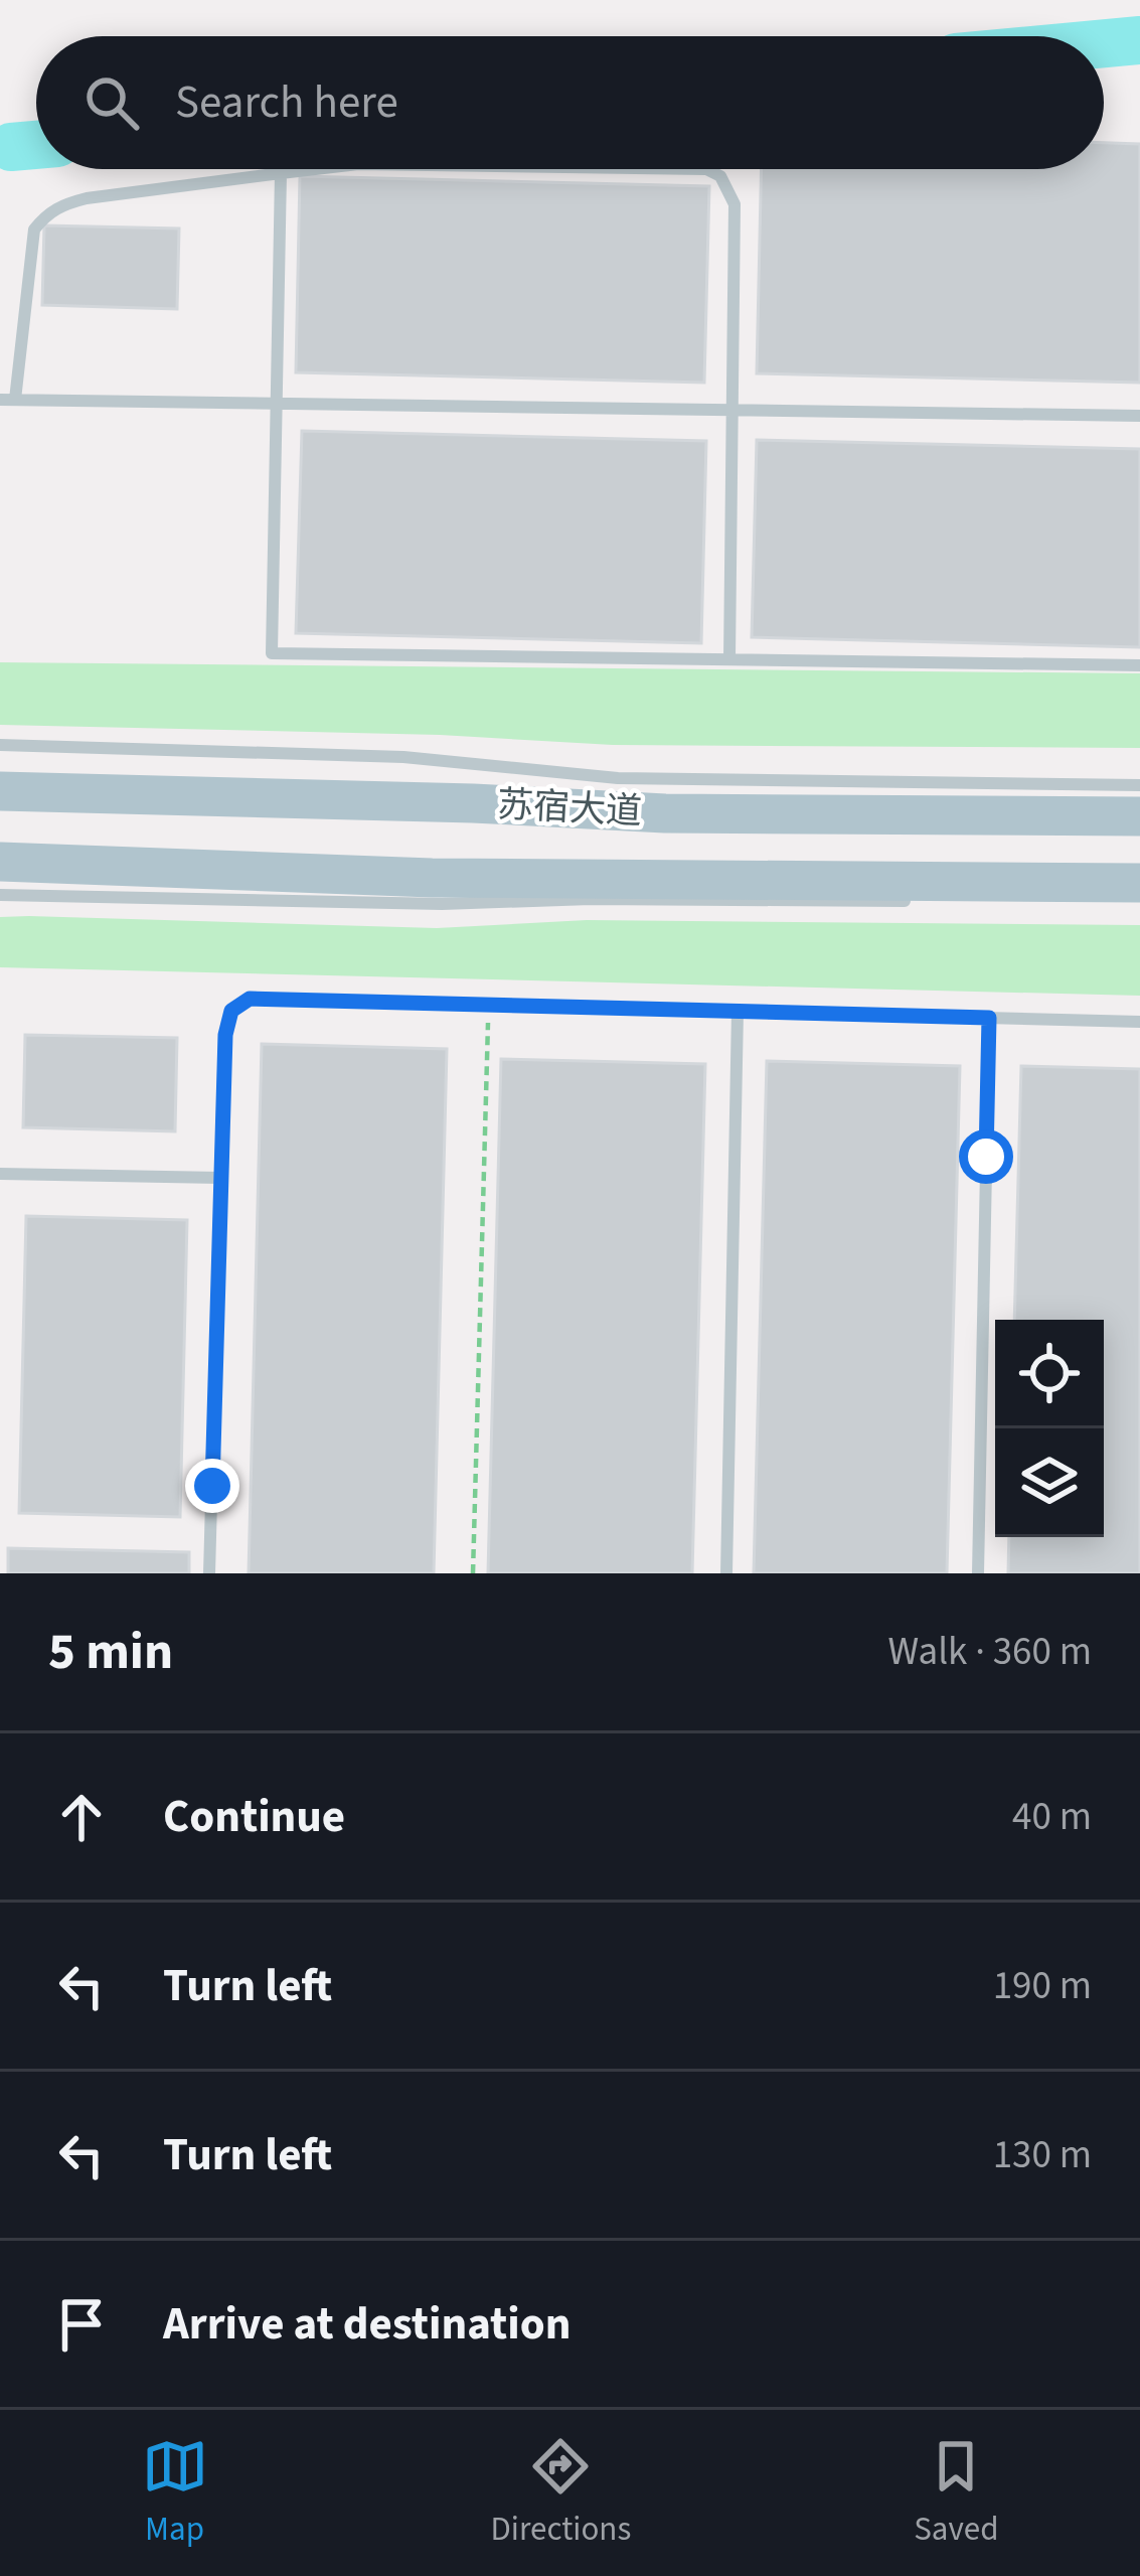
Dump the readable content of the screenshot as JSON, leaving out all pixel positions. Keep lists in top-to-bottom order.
{
  "streets": {
    "main road": ["苏宿大道"]
  },
  "page": {
    "search": "Search here",
    "heading": ["5 min", "Walk · 360 m"],
    "list": [
      ["Continue", "40 m"],
      ["Turn left", "190 m"],
      ["Turn left", "130 m"],
      "Arrive at destination"
    ],
    "nav": ["Map", "Directions", "Saved"]
  }
}
